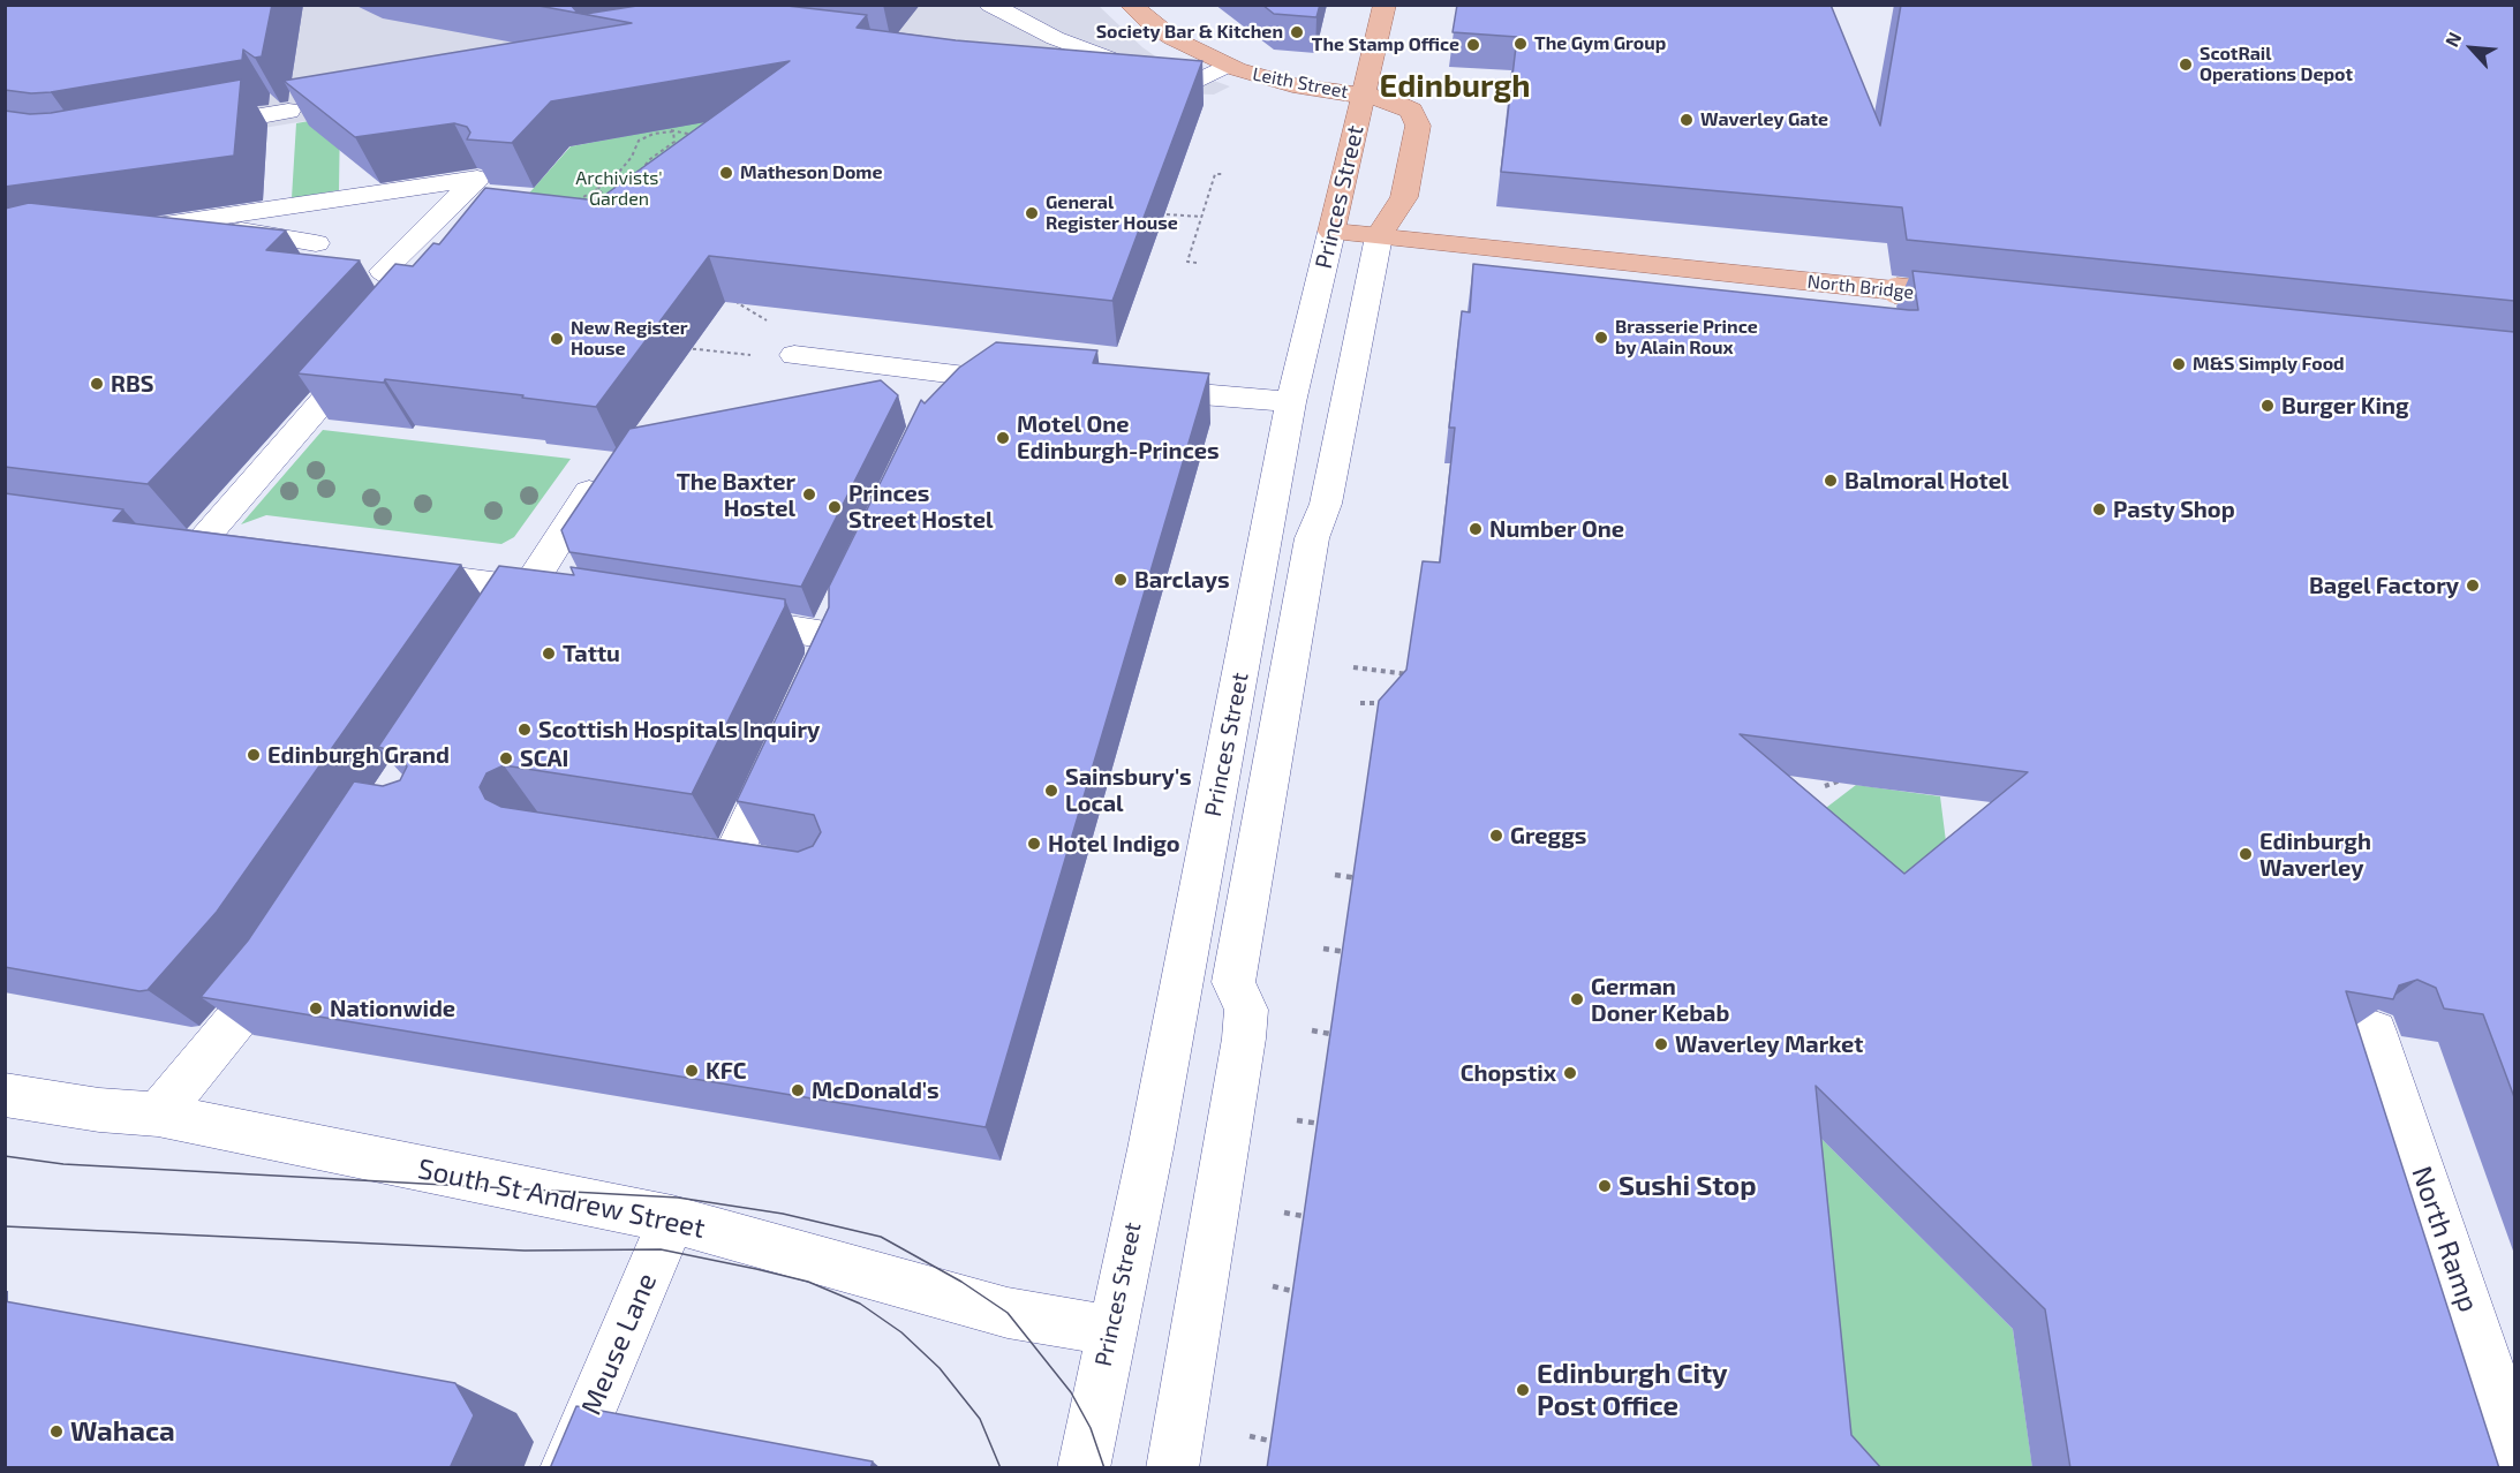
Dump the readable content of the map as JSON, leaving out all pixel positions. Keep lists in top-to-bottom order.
{
  "streets": {
    "main road": ["Leith Street", "Princes Street", "North Bridge"],
    "street": ["South St Andrew Street", "North Ramp", "Meuse Lane"]
  },
  "crossings": [
    ["Leith Street", "Princes Street"],
    ["Princes Street", "North Bridge"],
    ["Princes Street", "South St Andrew Street"],
    ["South St Andrew Street", "Meuse Lane"]
  ],
  "districts": ["Edinburgh"],
  "parks": ["Archivists' Garden"],
  "places": [
    "Society Bar & Kitchen",
    "The Gym Group",
    "The Stamp Office",
    "ScotRail Operations Depot",
    "Waverley Gate",
    "Matheson Dome",
    "General Register House",
    "Brasserie Prince by Alain Roux",
    "New Register House",
    "M&S Simply Food",
    "RBS",
    "Burger King",
    "Motel One Edinburgh-Princes",
    "Balmoral Hotel",
    "The Baxter Hostel",
    "Princes Street Hostel",
    "Pasty Shop",
    "Number One",
    "Barclays",
    "Bagel Factory",
    "Tattu",
    "Scottish Hospitals Inquiry",
    "Edinburgh Grand",
    "SCAI",
    "Sainsbury's Local",
    "Greggs",
    "Hotel Indigo",
    "Edinburgh Waverley",
    "German Doner Kebab",
    "Nationwide",
    "Waverley Market",
    "KFC",
    "Chopstix",
    "McDonald's",
    "Sushi Stop",
    "Edinburgh City Post Office",
    "Wahaca"
  ],
  "north": "top left"
}
